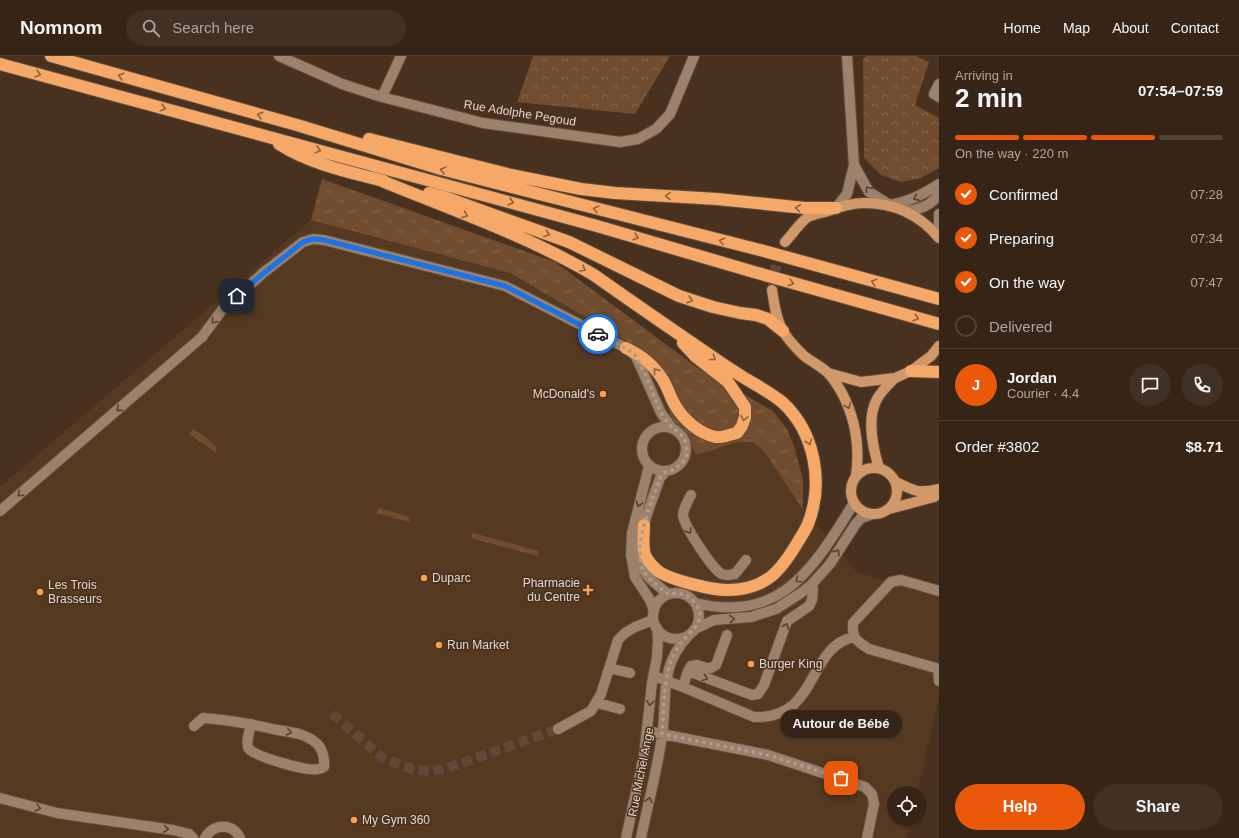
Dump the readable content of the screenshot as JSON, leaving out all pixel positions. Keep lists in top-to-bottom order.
{
  "streets": {
    "street": ["Rue Adolphe Pegoud", "Rue Michel Ange"]
  },
  "places": {
    "other": [
      "McDonald's",
      "Duparc",
      "Les Trois Brasseurs",
      "Run Market",
      "Burger King",
      "Autour de Bébé",
      "My Gym 360"
    ],
    "health": ["Pharmacie du Centre"]
  },
  "page": {
    "header": "Nomnom",
    "search": "Search here",
    "nav": [
      "Home",
      "Map",
      "About",
      "Contact"
    ],
    "heading": ["2 min", "Arriving in", "07:54–07:59"],
    "panel": [
      "Jordan",
      "Courier · 4.4",
      "Order #3802",
      "$8.71"
    ],
    "bar": "On the way · 220 m",
    "list": [
      ["Confirmed", "07:28"],
      ["Preparing", "07:34"],
      ["On the way", "07:47"],
      "Delivered"
    ],
    "round": "J",
    "bubble": "Autour de Bébé",
    "buttons": ["Help", "Share"]
  }
}
